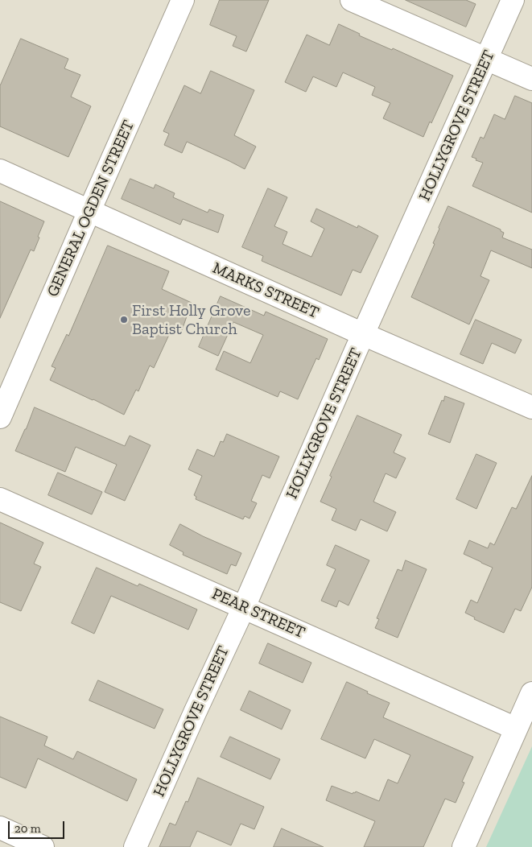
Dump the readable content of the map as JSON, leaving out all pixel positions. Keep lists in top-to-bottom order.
{
  "streets": {
    "street": [
      "HOLLYGROVE STREET",
      "GENERAL OGDEN STREET",
      "MARKS STREET",
      "PEAR STREET"
    ]
  },
  "crossings": [
    ["HOLLYGROVE STREET", "MARKS STREET"],
    ["HOLLYGROVE STREET", "PEAR STREET"],
    ["GENERAL OGDEN STREET", "MARKS STREET"]
  ],
  "places": ["First Holly Grove Baptist Church"],
  "scale_bar": "20 m"
}
